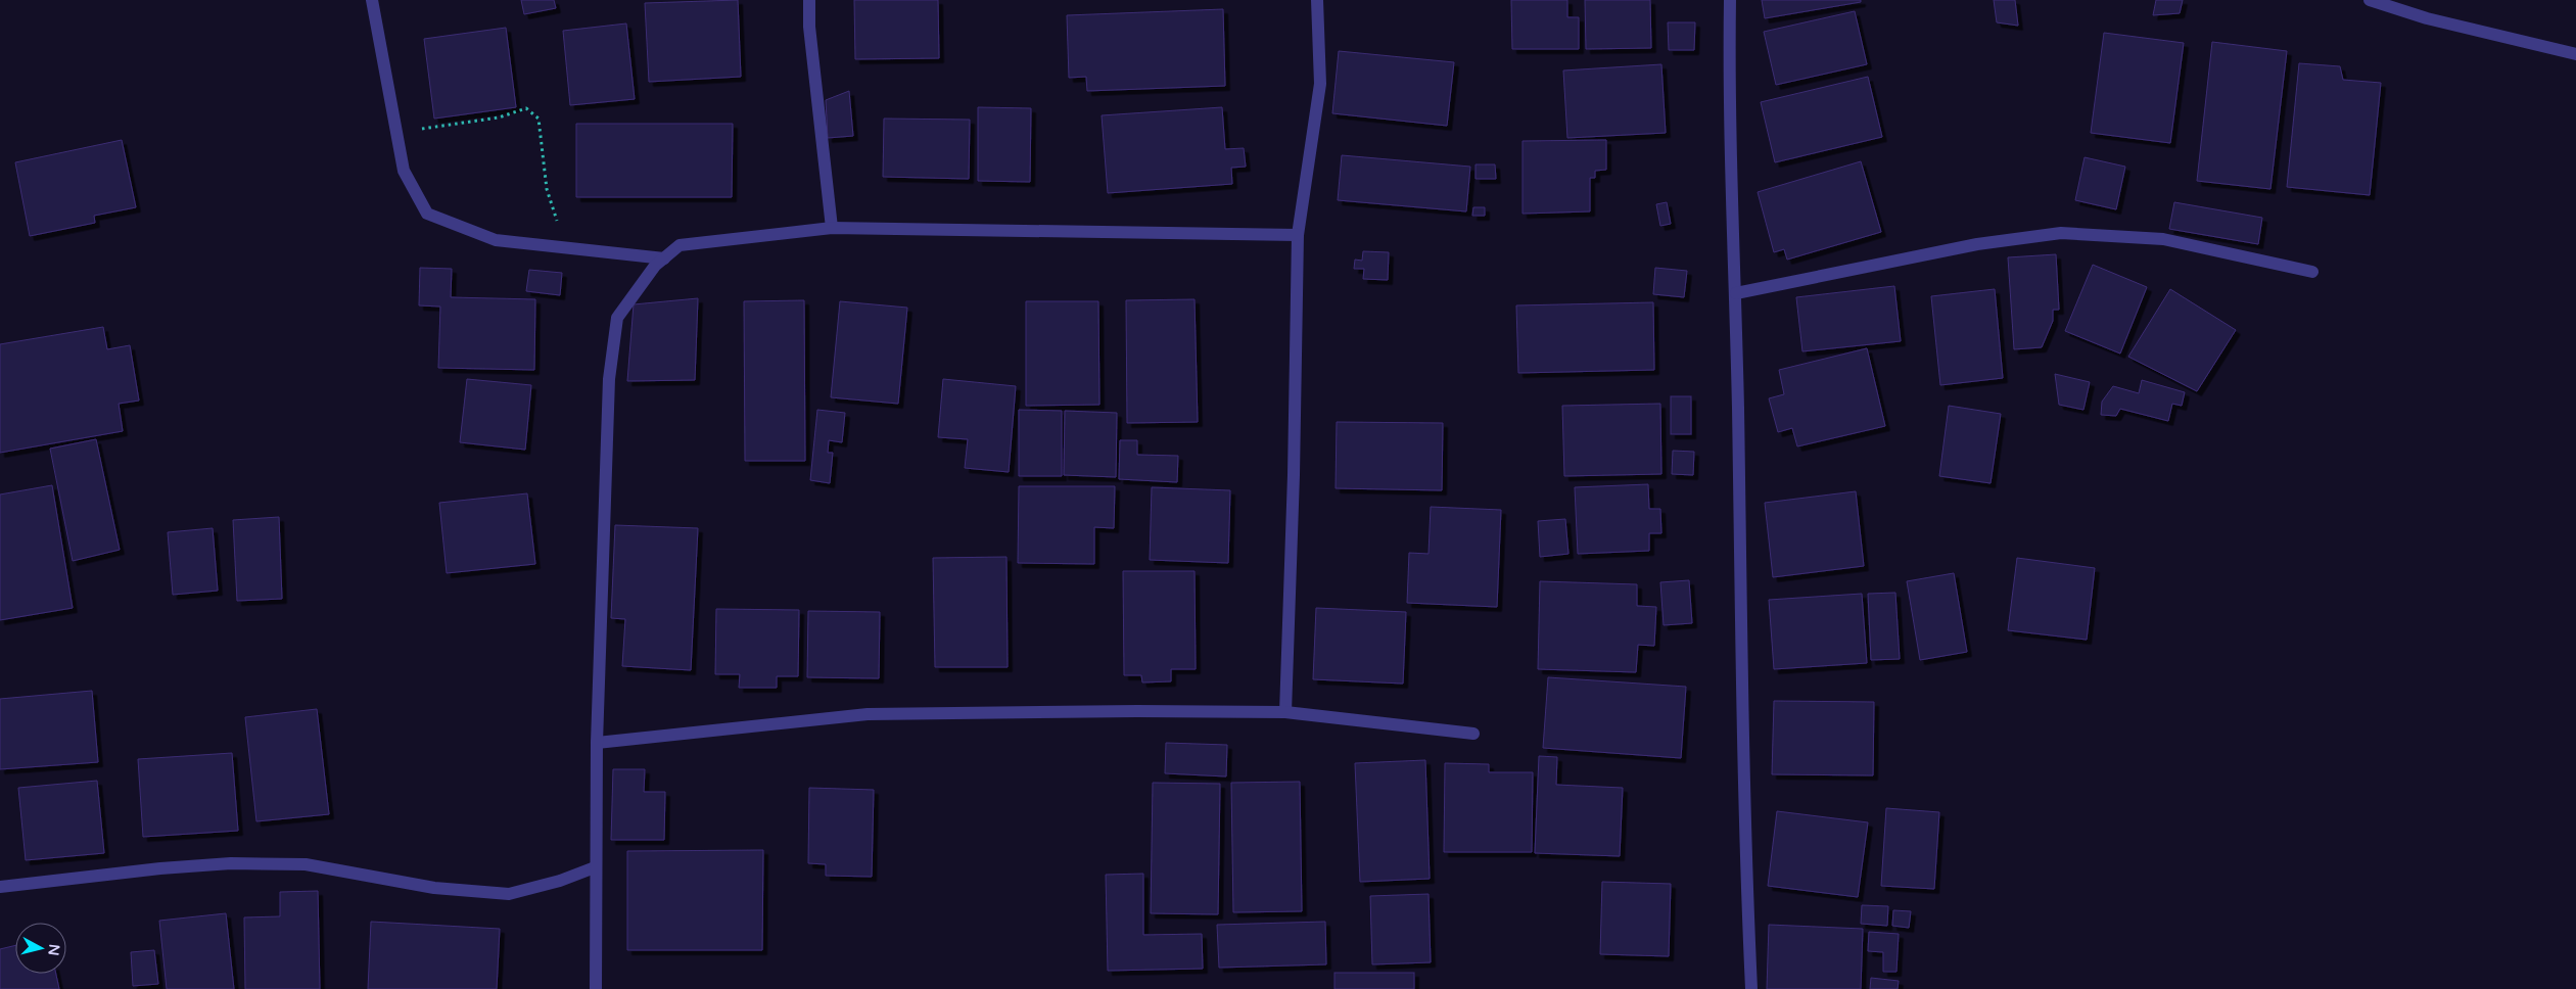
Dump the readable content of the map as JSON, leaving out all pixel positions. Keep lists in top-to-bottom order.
{
  "north": "right"
}
